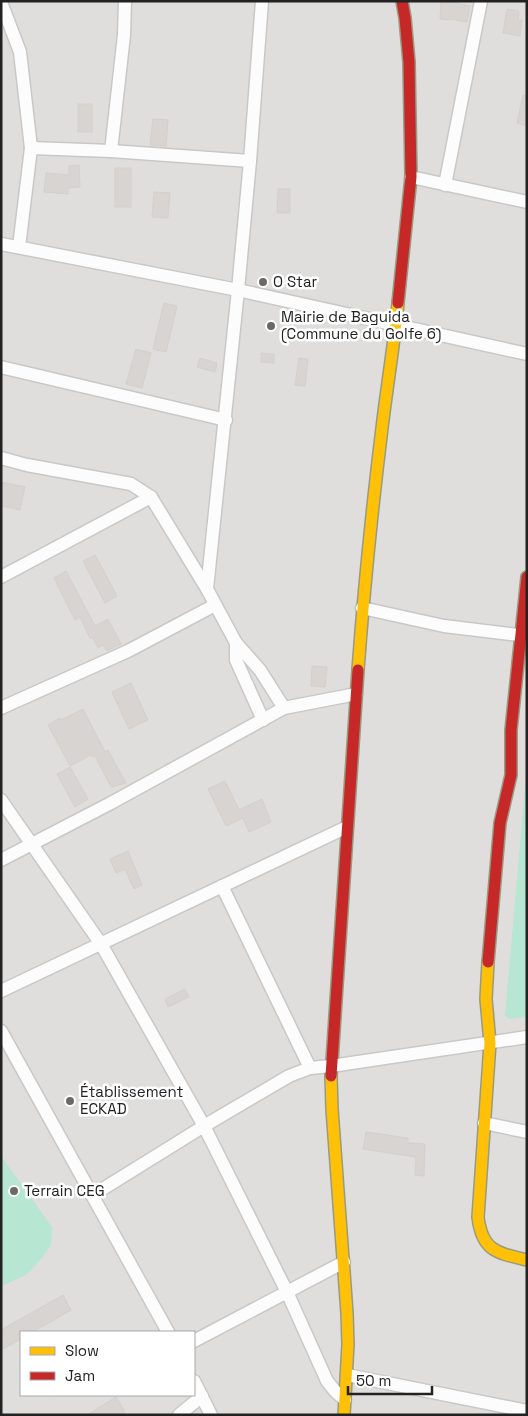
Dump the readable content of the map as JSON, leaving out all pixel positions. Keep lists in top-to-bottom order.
{
  "places": [
    "O Star",
    "Mairie de Baguida (Commune du Golfe 6)",
    "Établissement ECKAD",
    "Terrain CEG"
  ],
  "legend": ["Slow", "Jam"],
  "scale_bar": "50 m"
}
